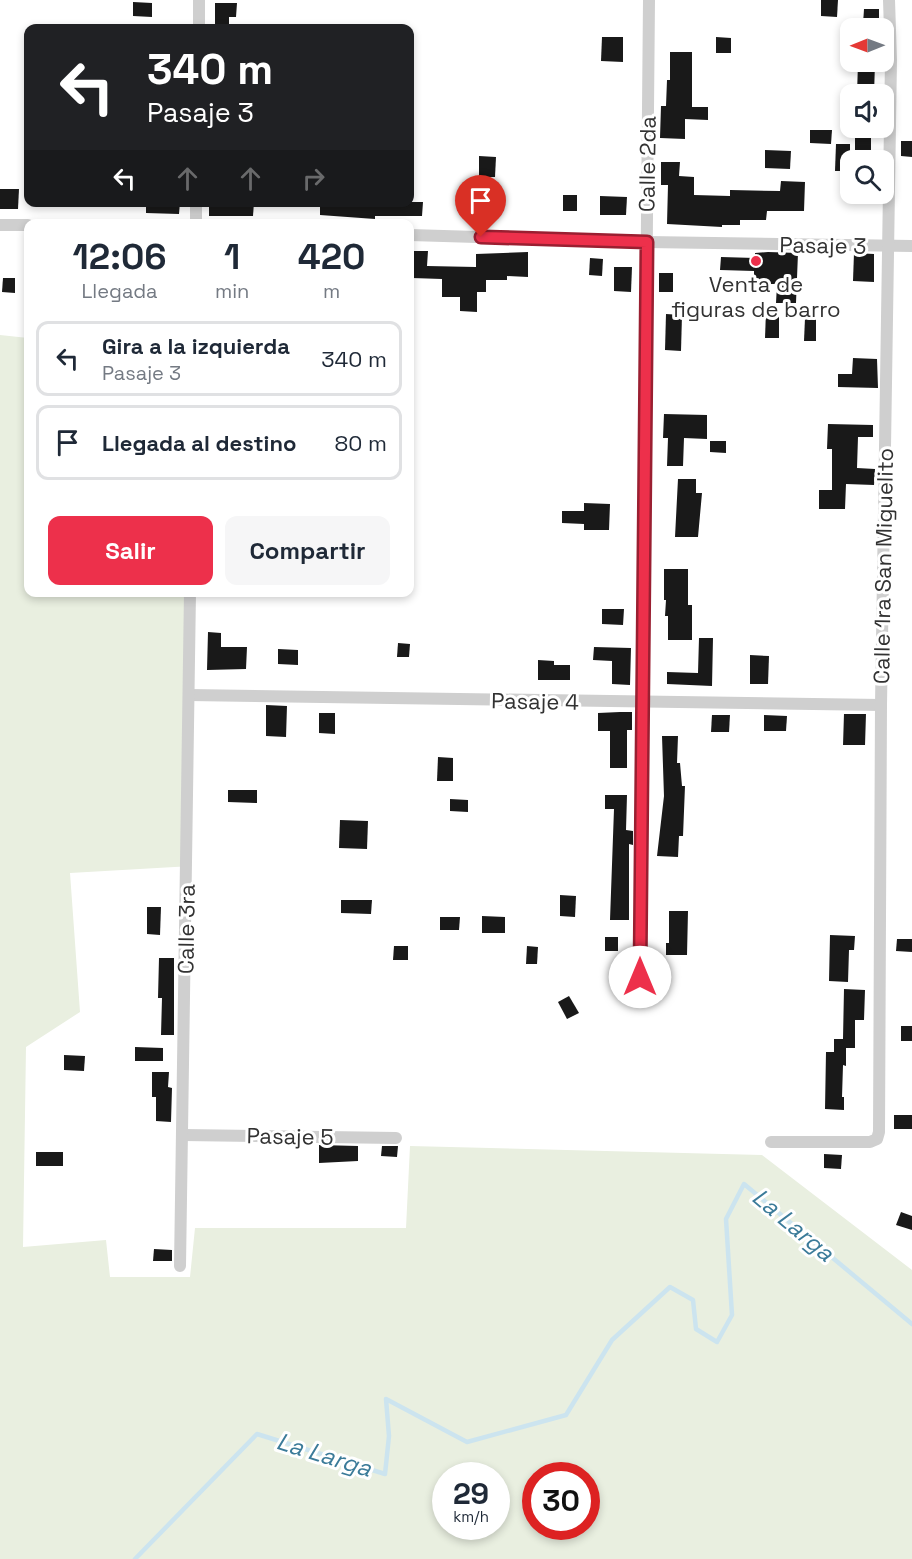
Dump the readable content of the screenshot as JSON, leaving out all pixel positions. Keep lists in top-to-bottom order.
{
  "streets": {
    "street": [
      "Calle 2da",
      "Pasaje 3",
      "Calle 1ra San Miguelito",
      "Pasaje 4",
      "Calle 3ra",
      "Pasaje 5"
    ]
  },
  "crossings": [
    ["Calle 2da", "Pasaje 3"],
    ["Calle 2da", "Pasaje 4"],
    ["Pasaje 3", "Calle 1ra San Miguelito"],
    ["Calle 1ra San Miguelito", "Pasaje 4"],
    ["Pasaje 4", "Calle 3ra"],
    ["Calle 3ra", "Pasaje 5"]
  ],
  "water": ["La Larga"],
  "places": ["Venta de figuras de barro"],
  "north": "left",
  "page": {
    "turn": ["340 m", "Pasaje 3"],
    "eta": [
      "12:06",
      "Llegada",
      "1",
      "min",
      "420",
      "m"
    ],
    "list": [
      {
        "name": "Gira a la izquierda",
        "note": "Pasaje 3",
        "value": "340 m"
      },
      {
        "name": "Llegada al destino",
        "value": "80 m"
      }
    ],
    "buttons": ["Salir", "Compartir"],
    "speed": "29 km/h",
    "limit": "30"
  }
}
